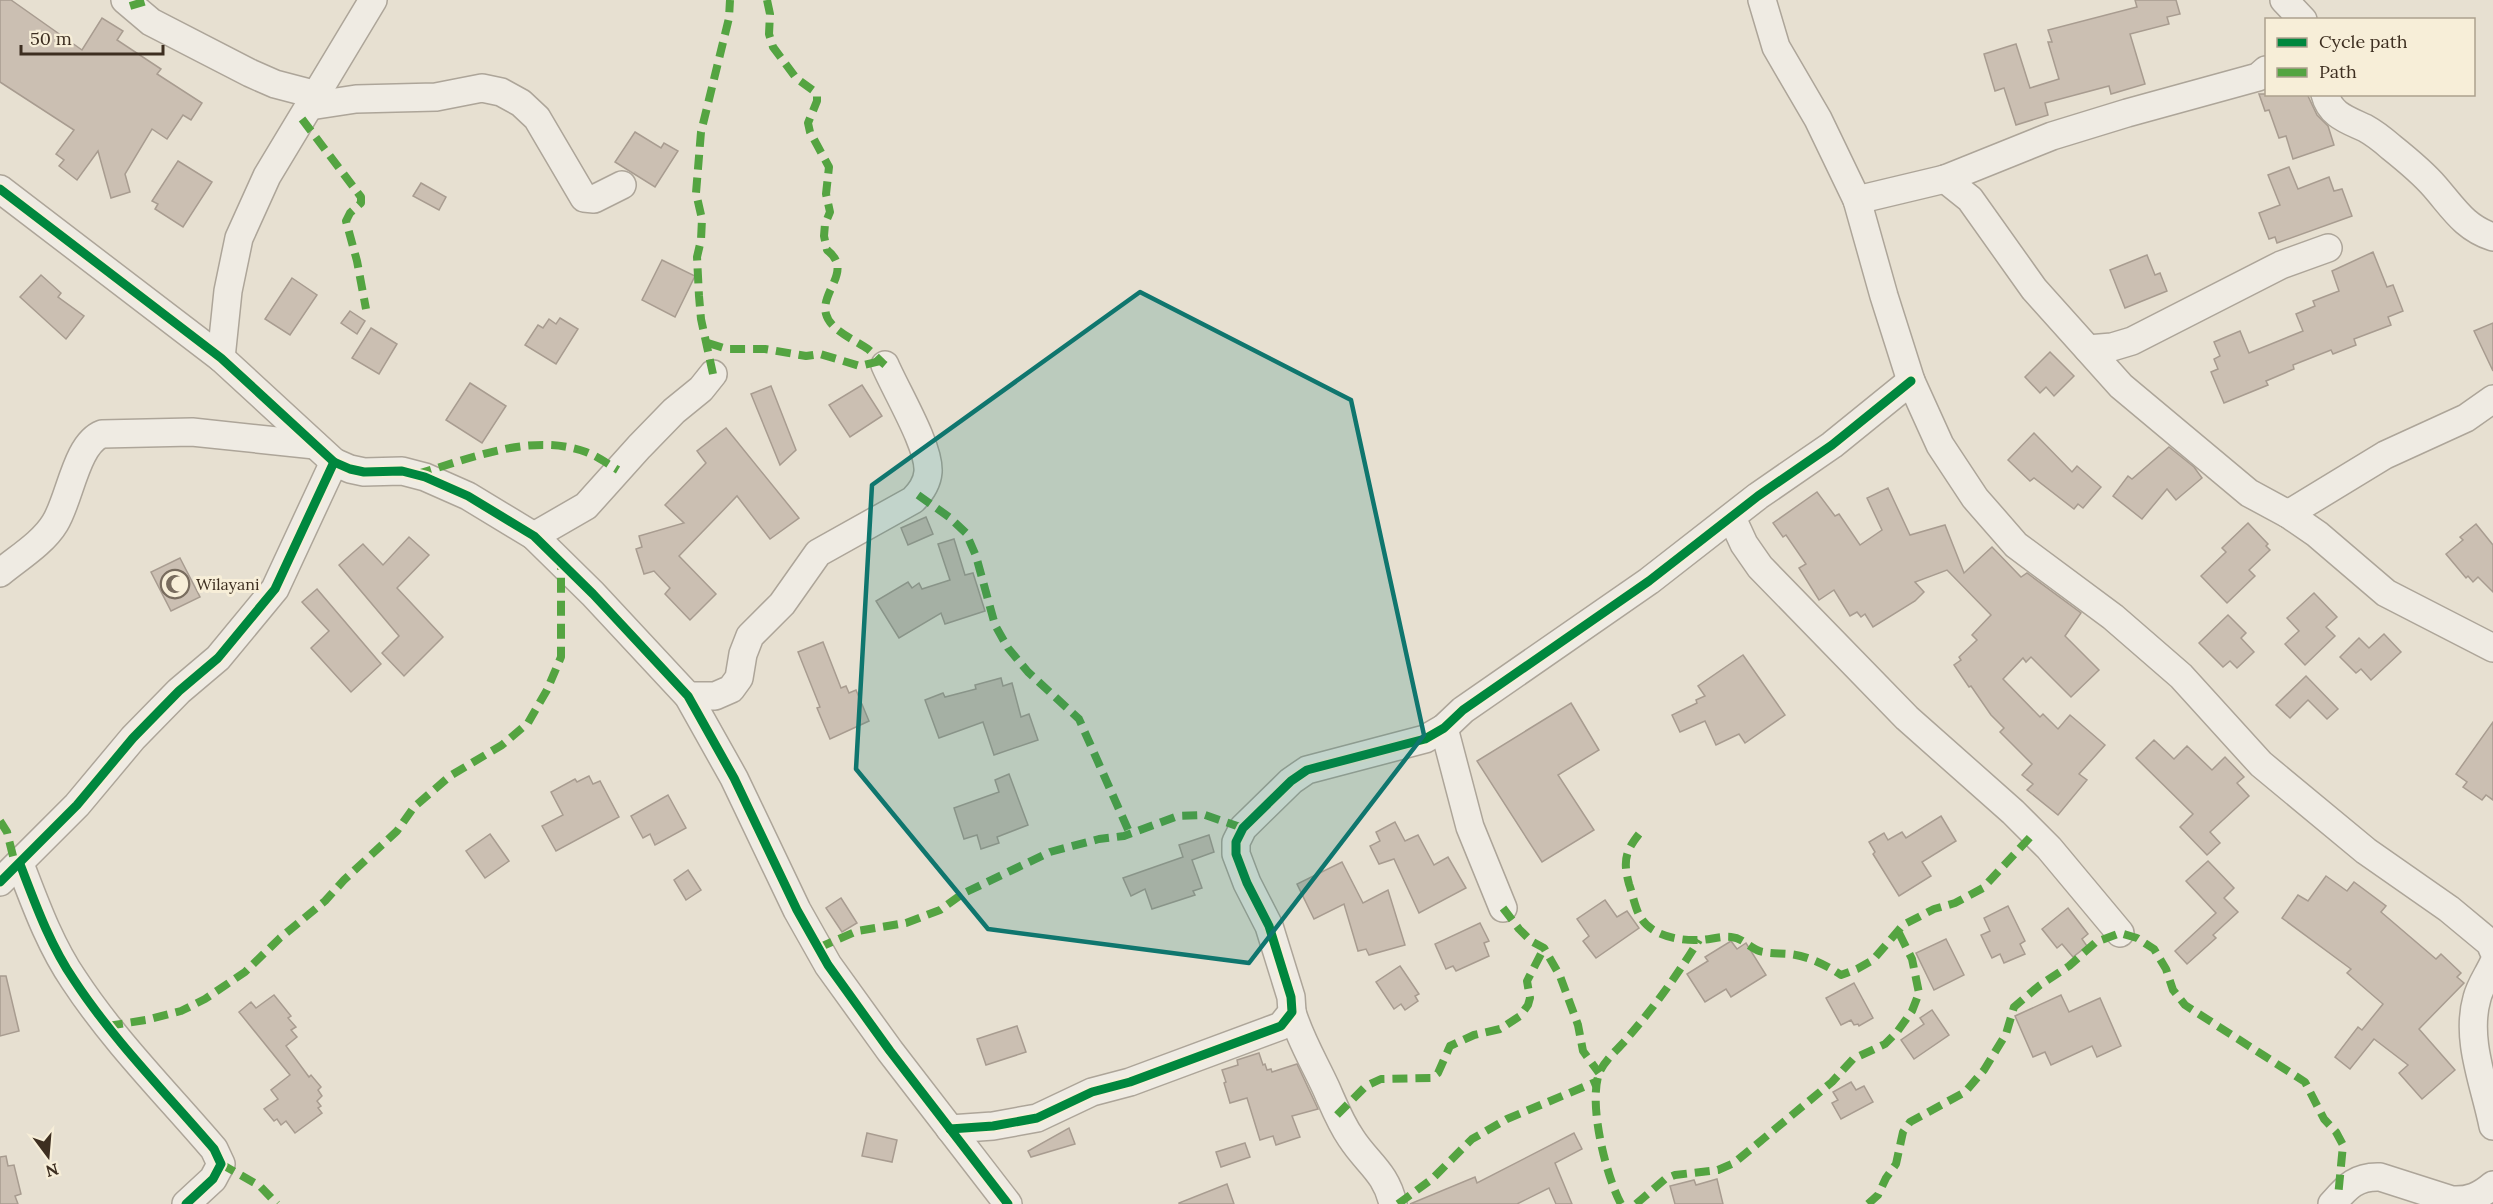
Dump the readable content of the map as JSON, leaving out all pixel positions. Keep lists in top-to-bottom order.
{
  "places": {
    "mosque": ["Wilayani"]
  },
  "legend": ["Cycle path", "Path"],
  "scale_bar": "50 m",
  "north": "bottom"
}
